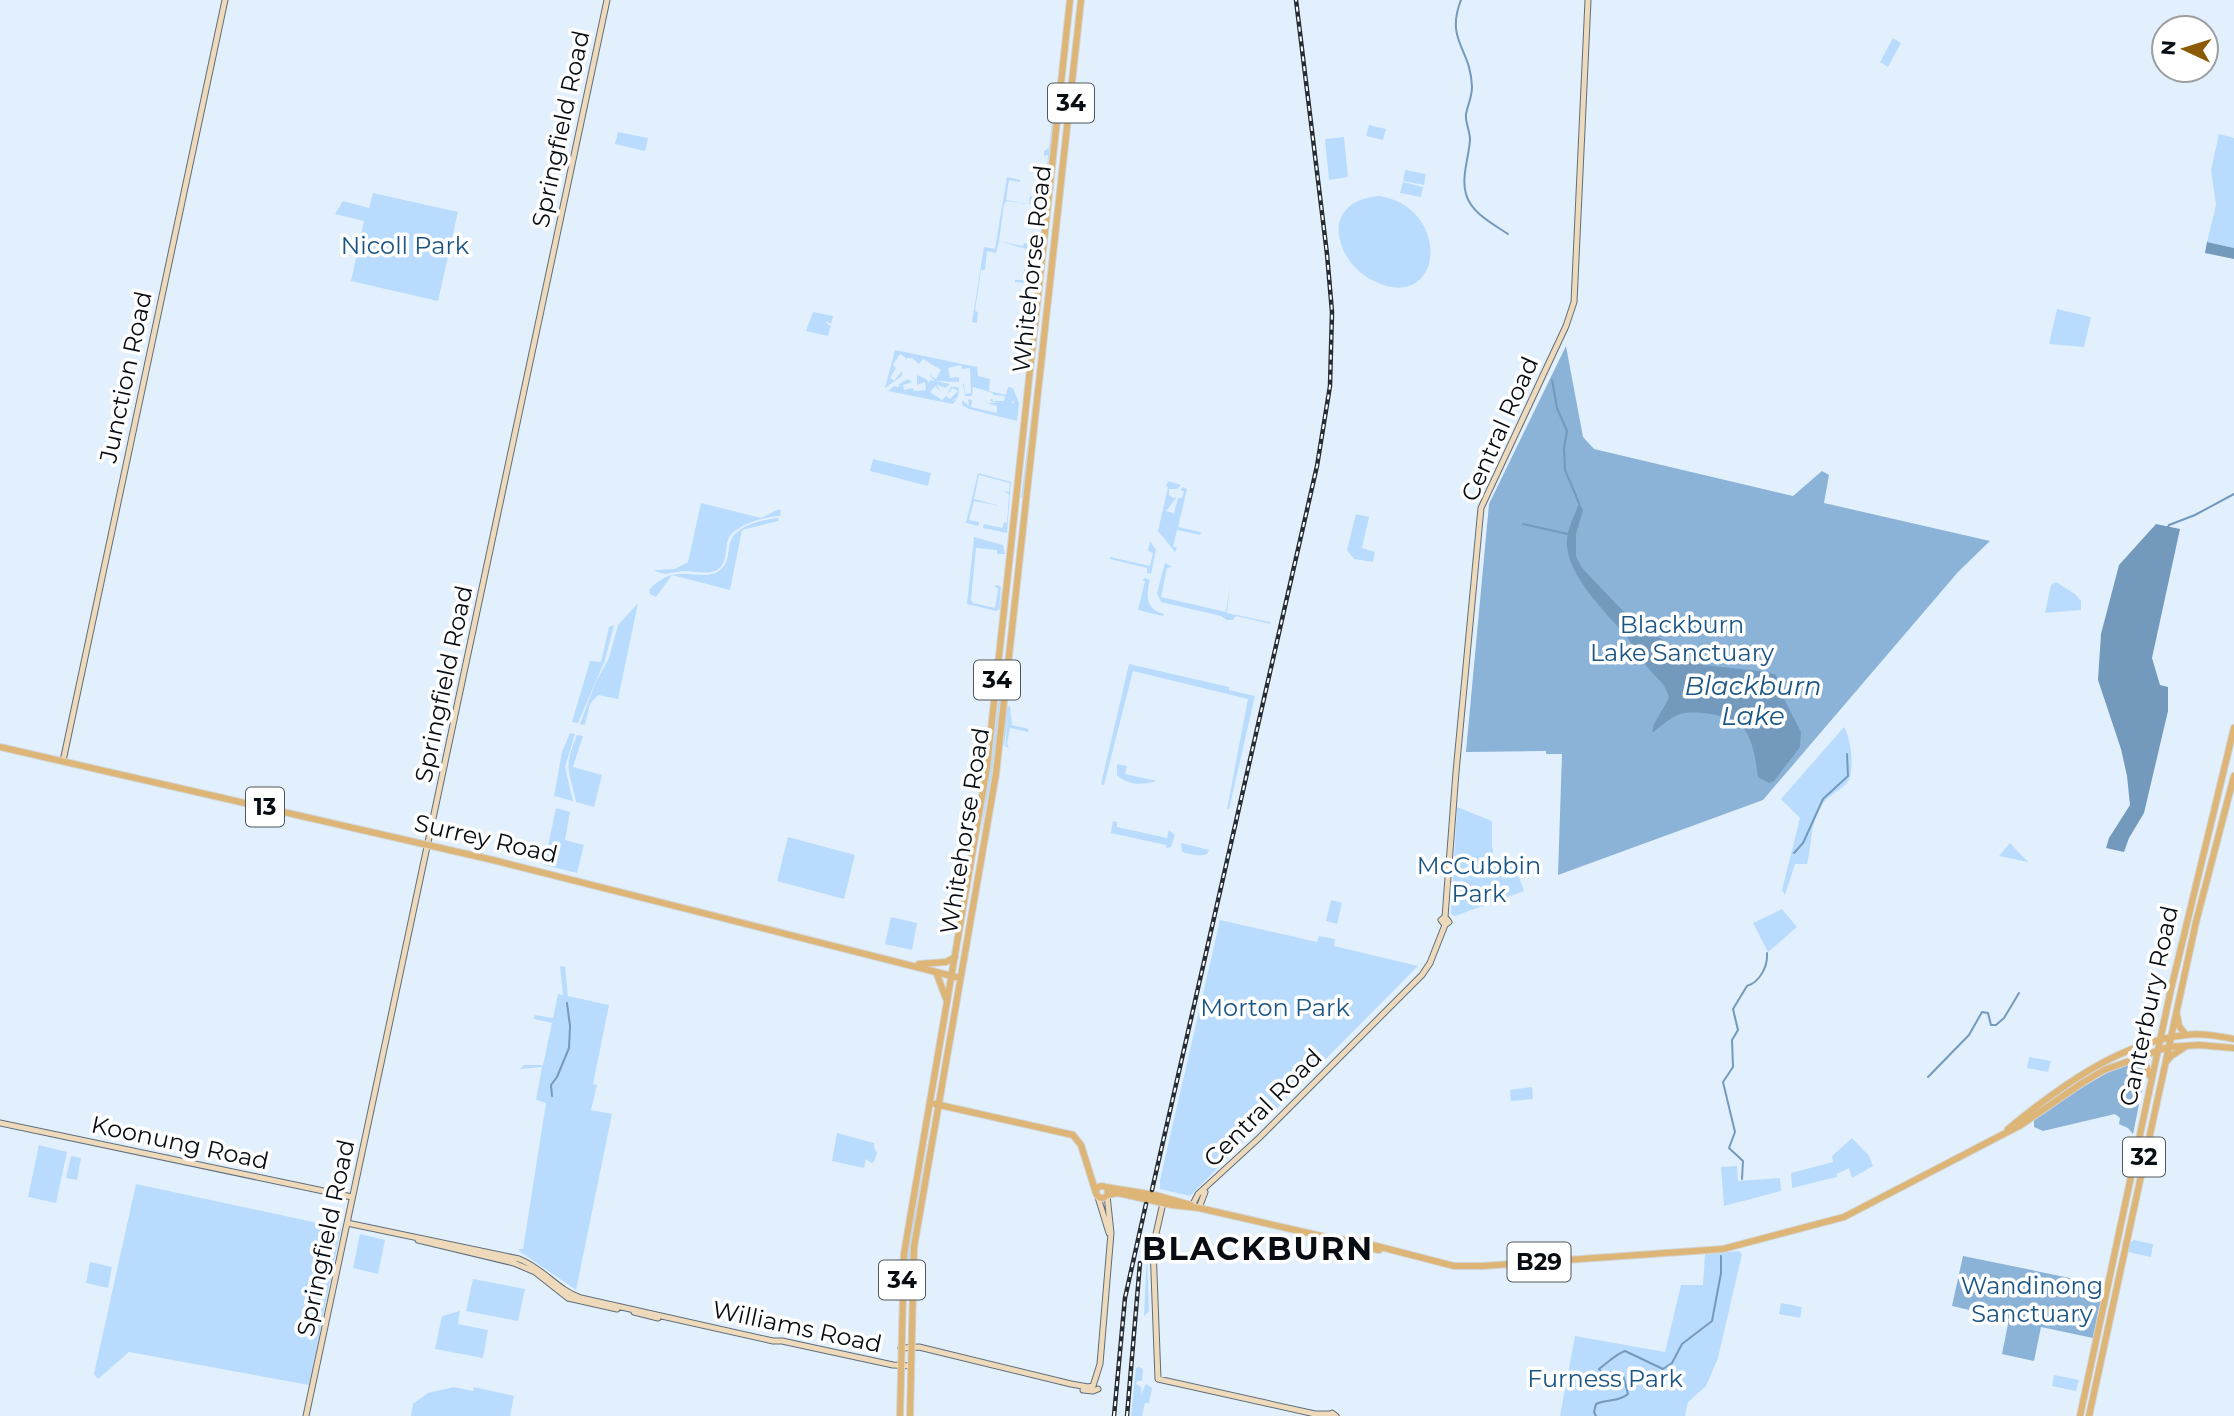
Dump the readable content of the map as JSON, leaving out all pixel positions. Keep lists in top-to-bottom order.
{
  "streets": {
    "main road": [
      "34",
      "Whitehorse Road",
      "13",
      "Surrey Road",
      "Canterbury Road",
      "32",
      "B29"
    ],
    "street": [
      "Springfield Road",
      "Junction Road",
      "Central Road",
      "Koonung Road",
      "Williams Road"
    ]
  },
  "crossings": [
    ["Springfield Road", "Surrey Road"],
    ["Springfield Road", "Koonung Road"],
    ["Springfield Road", "Williams Road"],
    ["Whitehorse Road", "Surrey Road"],
    ["Whitehorse Road", "Williams Road"],
    ["Junction Road", "Surrey Road"],
    ["Central Road", "B29"],
    ["Canterbury Road", "B29"]
  ],
  "districts": ["BLACKBURN"],
  "water": ["Blackburn Lake"],
  "parks": [
    "Nicoll Park",
    "Blackburn Lake Sanctuary",
    "McCubbin Park",
    "Morton Park",
    "Wandinong Sanctuary",
    "Furness Park"
  ],
  "north": "left"
}
